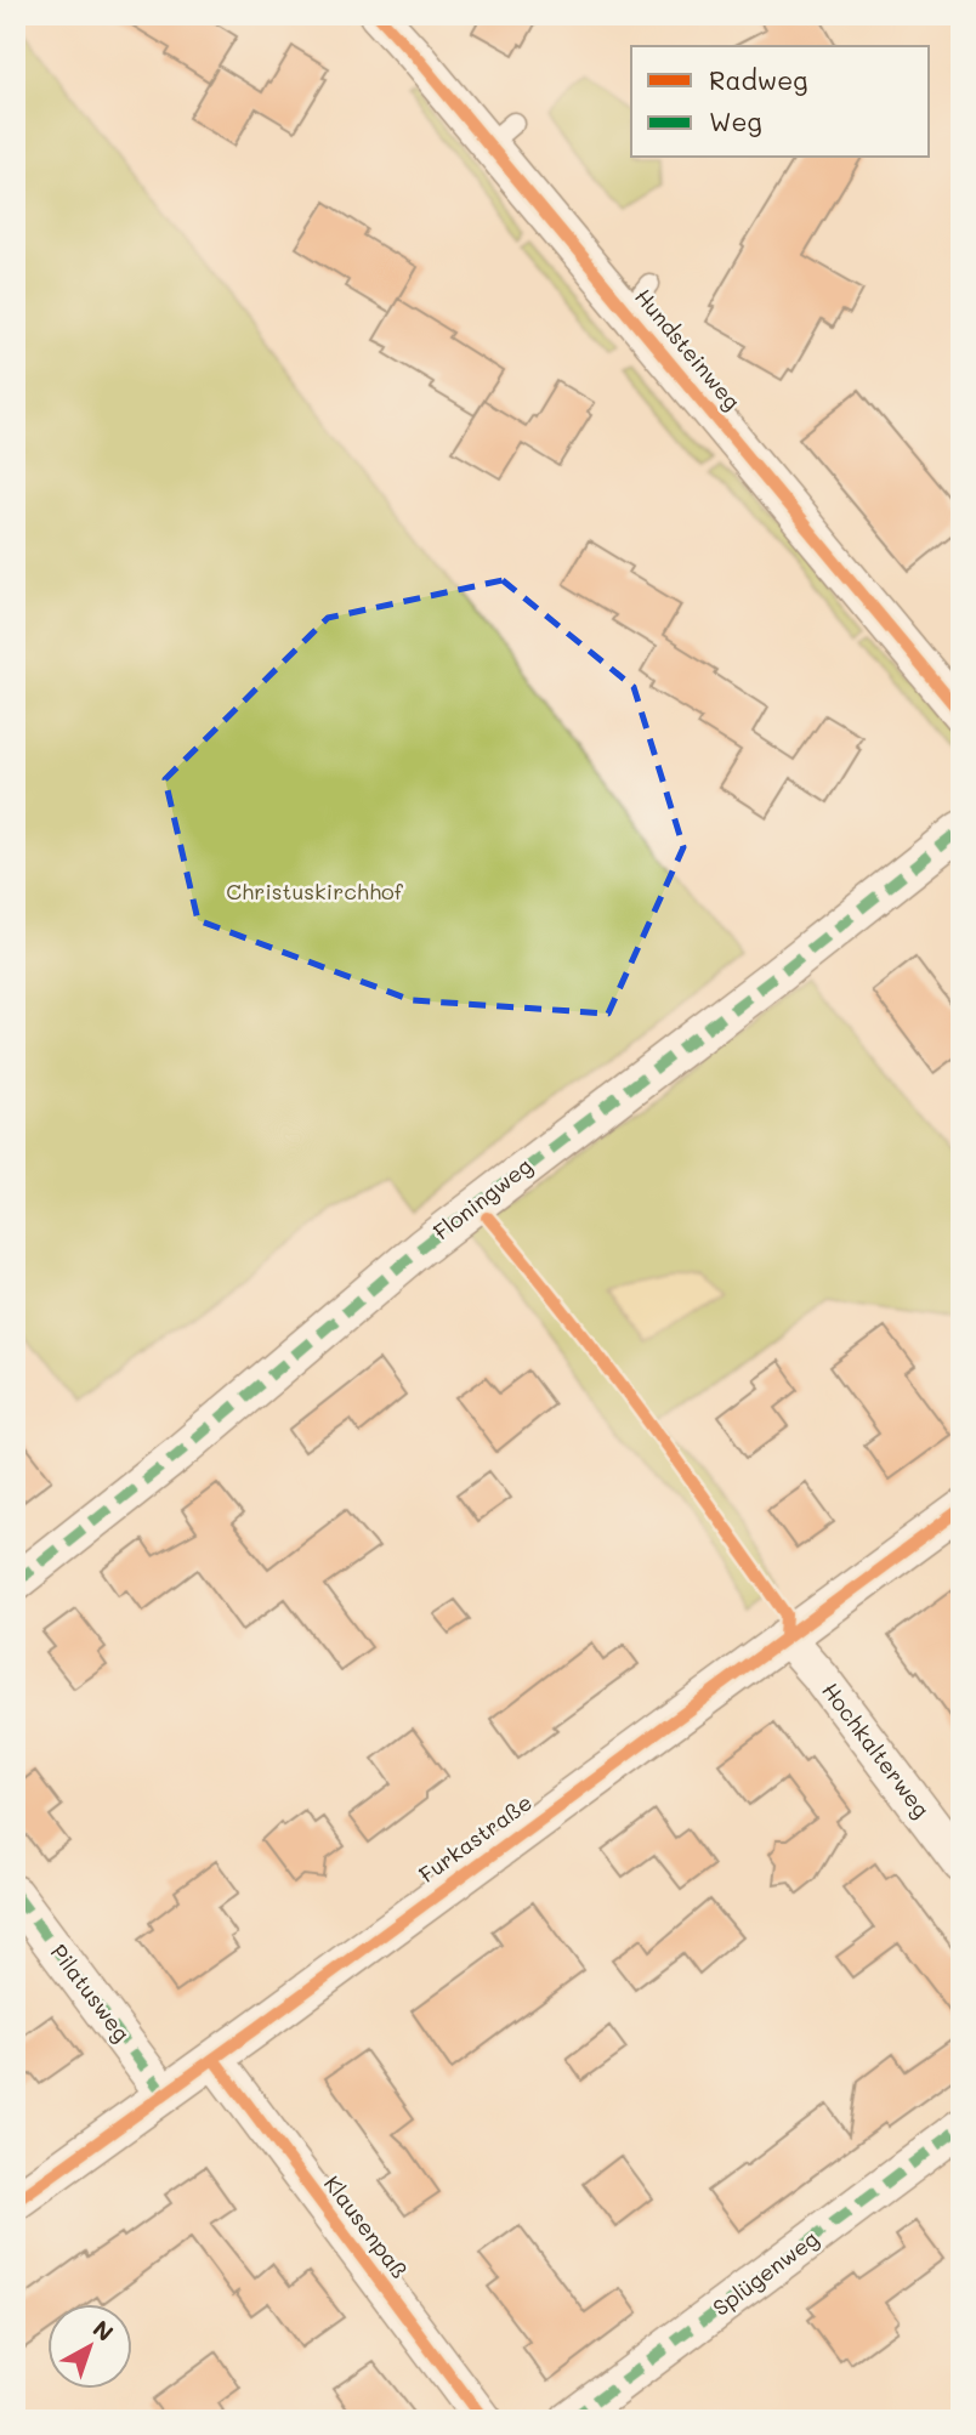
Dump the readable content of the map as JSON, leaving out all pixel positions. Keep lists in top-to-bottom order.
{
  "streets": {
    "street": [
      "Hundsteinweg",
      "Floningweg",
      "Hochkalterweg",
      "Furkastraße",
      "Pilatusweg",
      "Klausenpaß",
      "Splügenweg"
    ]
  },
  "crossings": [
    ["Hochkalterweg", "Furkastraße"],
    ["Furkastraße", "Pilatusweg"],
    ["Furkastraße", "Klausenpaß"]
  ],
  "parks": ["Christuskirchhof"],
  "legend": ["Radweg", "Weg"],
  "north": "top right"
}
